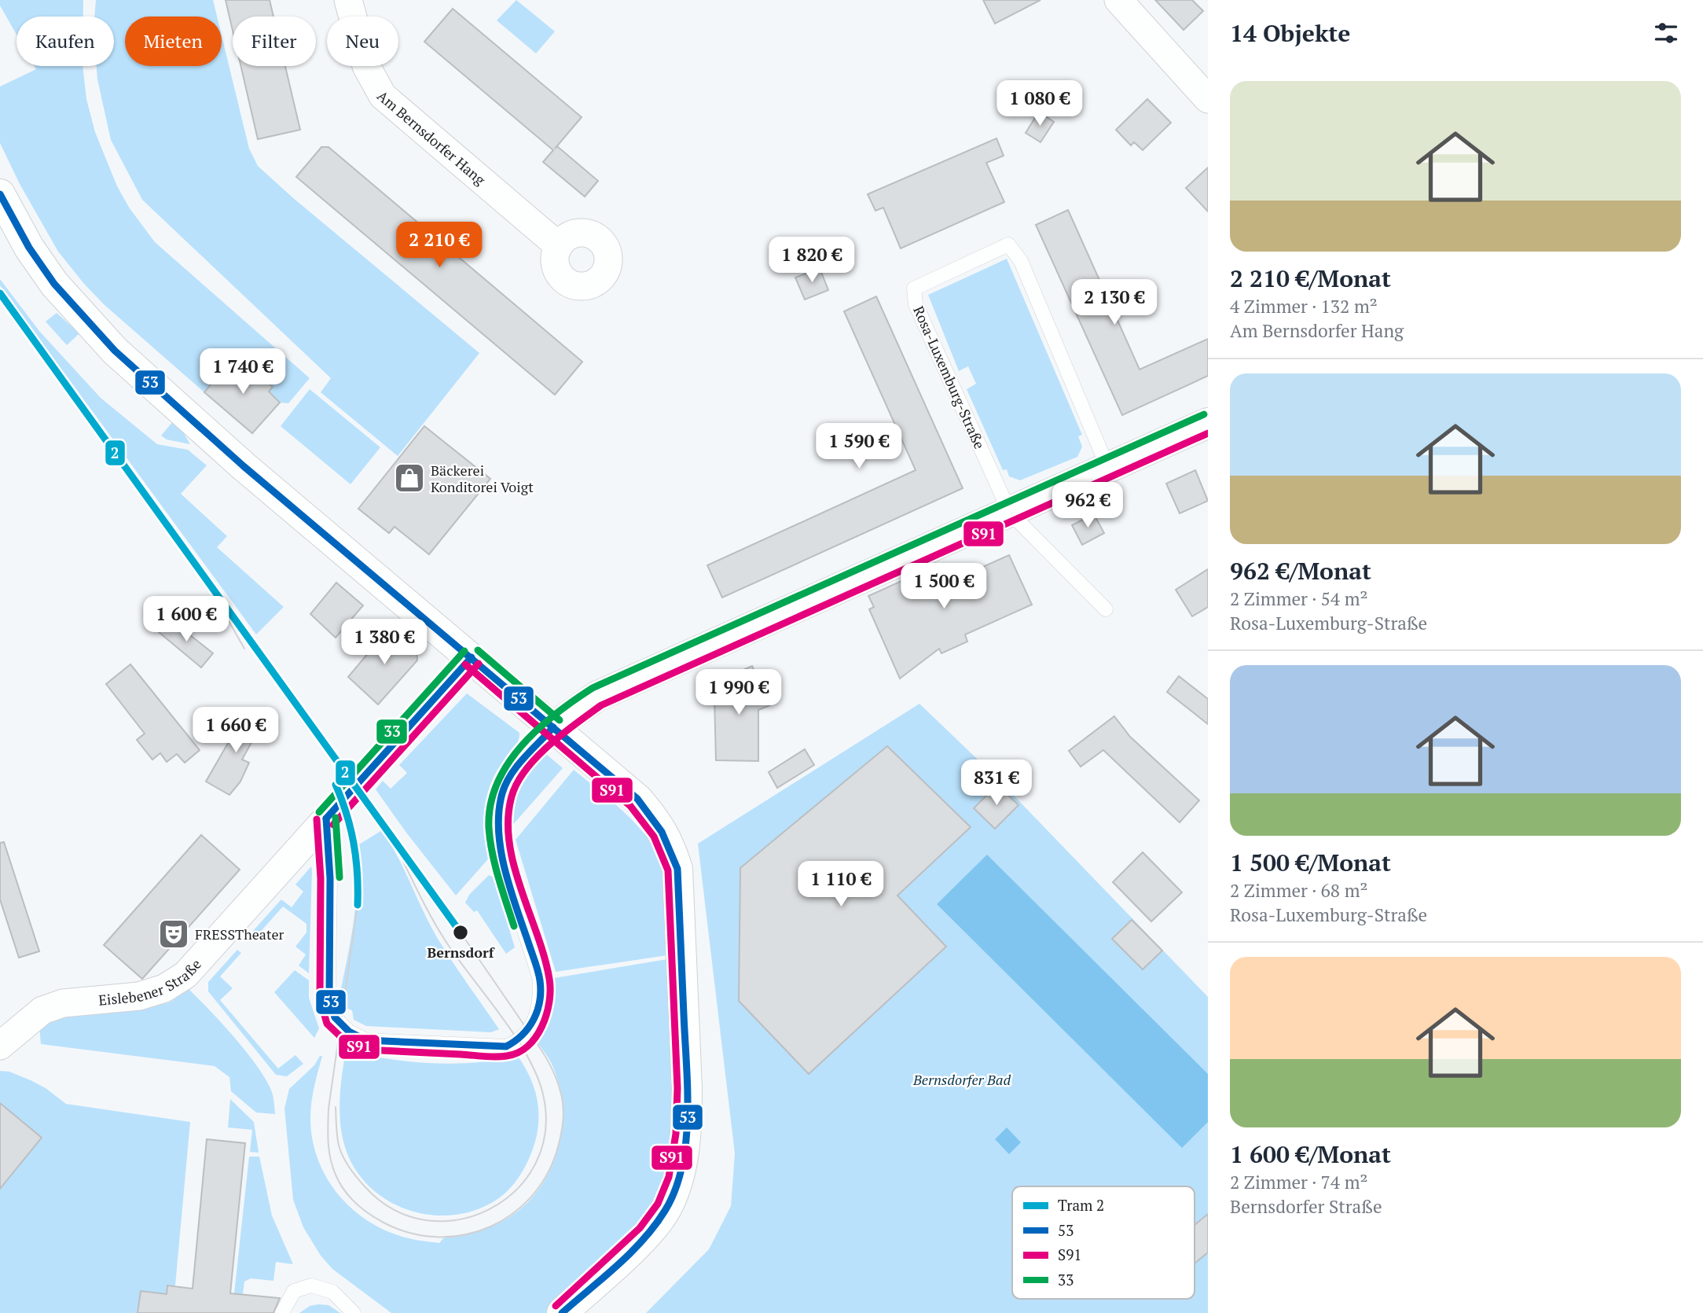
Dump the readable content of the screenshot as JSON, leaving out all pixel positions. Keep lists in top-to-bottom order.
{
  "streets": {
    "street": ["Am Bernsdorfer Hang", "Eislebener Straße"],
    "lane": ["Rosa-Luxemburg-Straße"]
  },
  "parks": ["Bernsdorfer Bad"],
  "places": {
    "shop": ["Bäckerei Konditorei Voigt"],
    "other": ["Bernsdorf"],
    "theatre": ["FRESSTheater"]
  },
  "lines": [
    "transit line 53",
    "tram line 2",
    "transit line 33",
    "transit line S91"
  ],
  "legend": [
    "Tram 2",
    "53",
    "S91",
    "33"
  ],
  "page": {
    "heading": "14 Objekte",
    "chip": [
      "Kaufen",
      "Mieten",
      "Filter",
      "Neu"
    ],
    "list": [
      {
        "name": "2 210 €/Monat",
        "note": "4 Zimmer · 132 m² · Am Bernsdorfer Hang"
      },
      {
        "name": "962 €/Monat",
        "note": "2 Zimmer · 54 m² · Rosa-Luxemburg-Straße"
      },
      {
        "name": "1 500 €/Monat",
        "note": "2 Zimmer · 68 m² · Rosa-Luxemburg-Straße"
      },
      {
        "name": "1 600 €/Monat",
        "note": "2 Zimmer · 74 m² · Bernsdorfer Straße"
      }
    ],
    "price": [
      "1 080 €",
      "2 210 €",
      "1 820 €",
      "2 130 €",
      "1 740 €",
      "1 590 €",
      "962 €",
      "1 500 €",
      "1 600 €",
      "1 380 €",
      "1 990 €",
      "1 660 €",
      "831 €",
      "1 110 €"
    ]
  }
}
